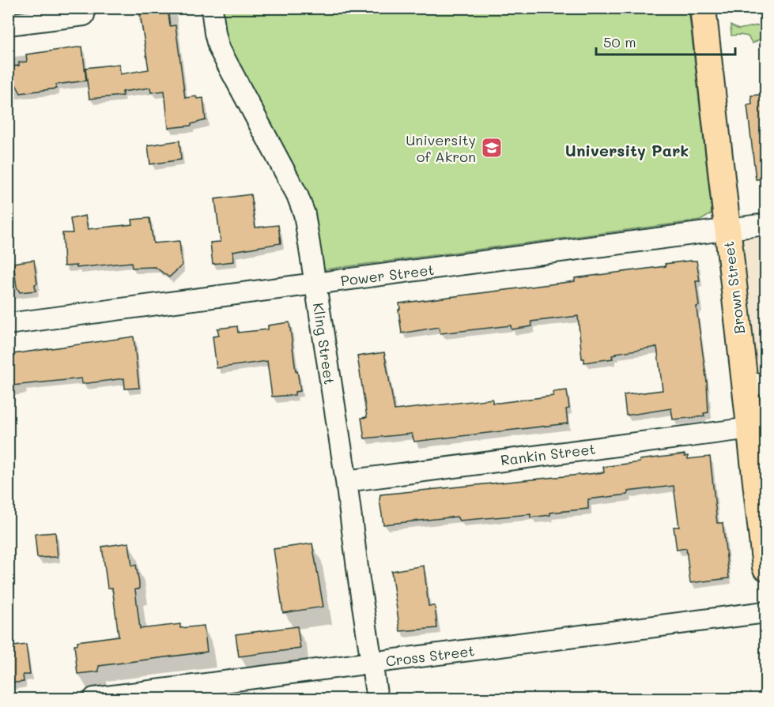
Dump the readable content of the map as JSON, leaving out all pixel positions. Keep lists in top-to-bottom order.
{
  "streets": {
    "main road": ["Brown Street"],
    "street": [
      "Power Street",
      "Kling Street",
      "Rankin Street",
      "Cross Street"
    ]
  },
  "crossings": [
    ["Power Street", "Brown Street"],
    ["Power Street", "Kling Street"],
    ["Brown Street", "Rankin Street"],
    ["Kling Street", "Rankin Street"],
    ["Kling Street", "Cross Street"]
  ],
  "districts": ["University Park"],
  "places": {
    "school or university": ["University of Akron"]
  },
  "scale_bar": "50 m"
}
